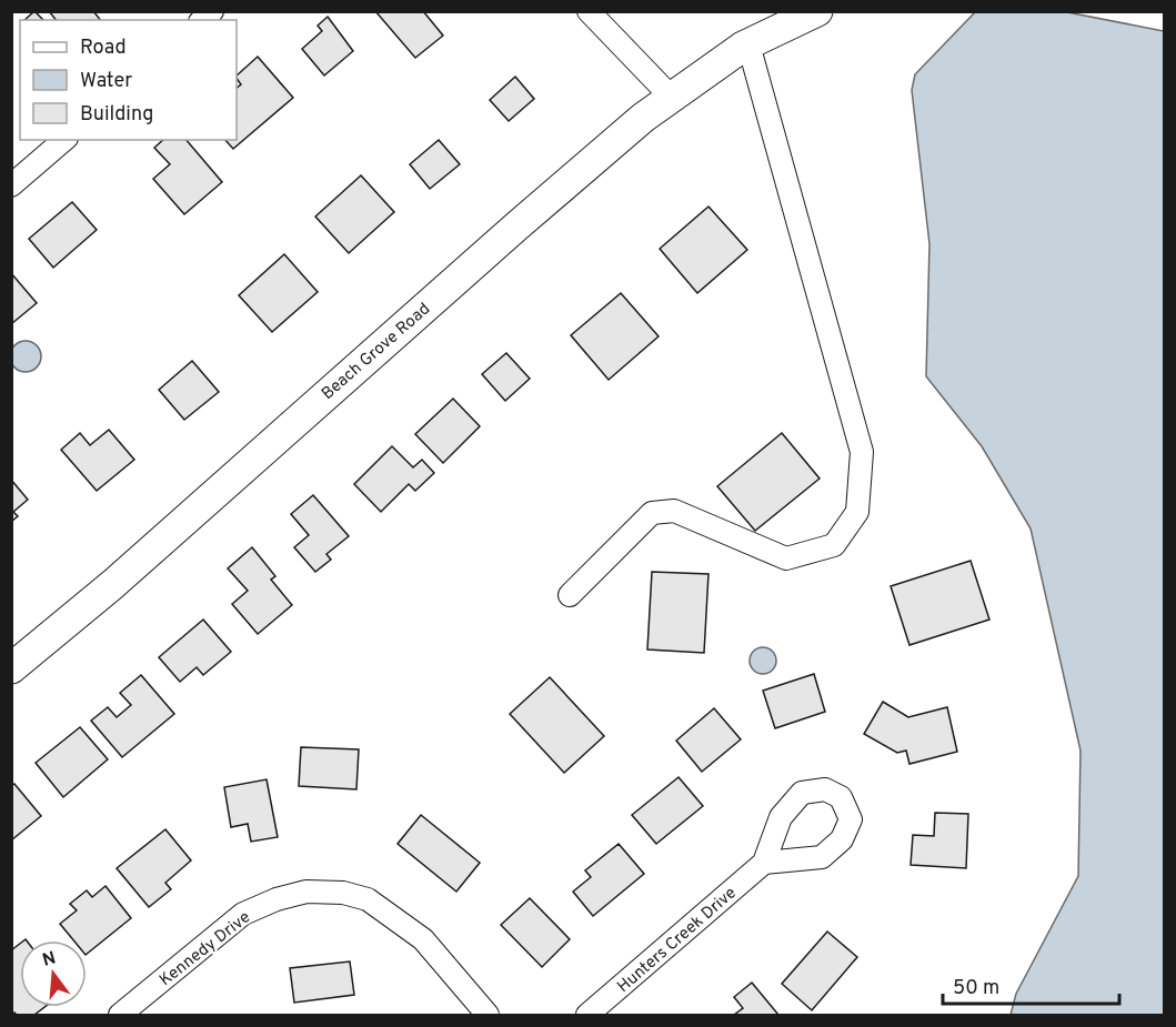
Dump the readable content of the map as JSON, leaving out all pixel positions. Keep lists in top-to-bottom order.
{
  "streets": {
    "street": ["Beach Grove Road", "Hunters Creek Drive", "Kennedy Drive"]
  },
  "legend": ["Road", "Water", "Building"],
  "scale_bar": "50 m",
  "north": "top"
}
